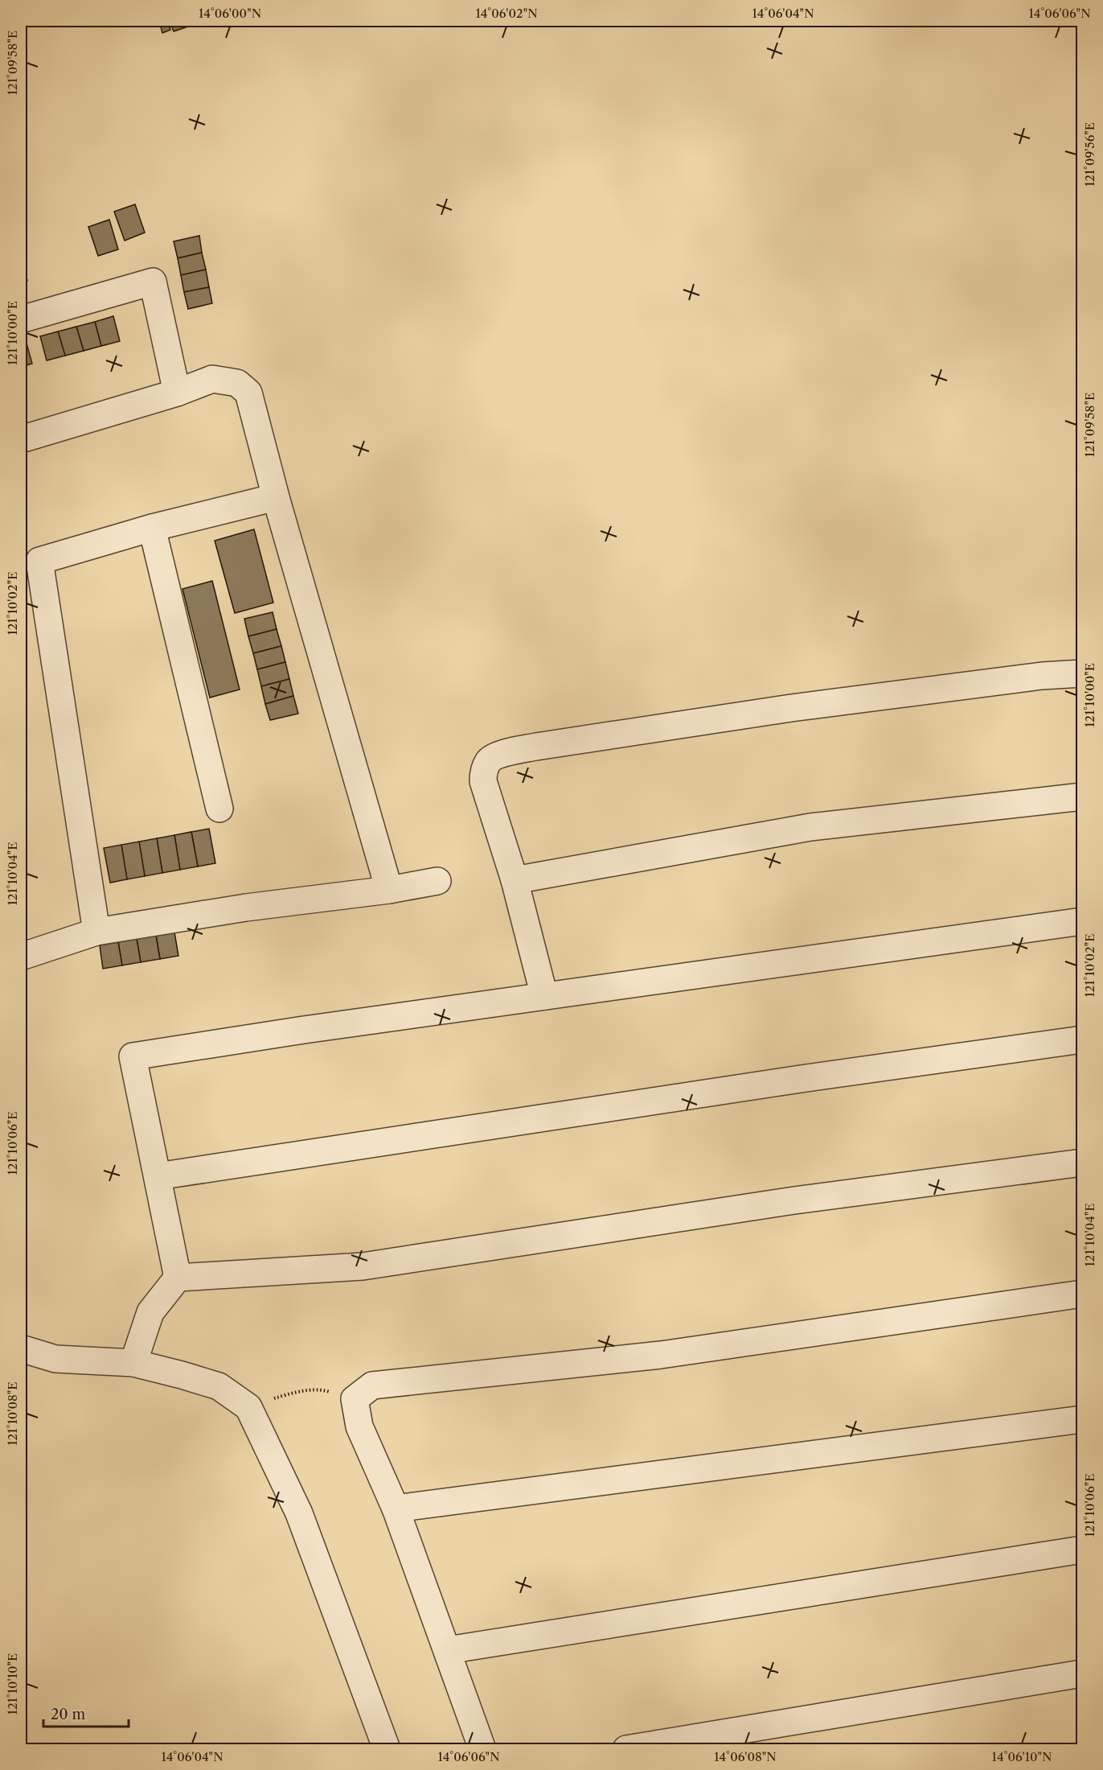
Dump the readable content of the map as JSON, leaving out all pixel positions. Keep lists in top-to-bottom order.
{
  "scale_bar": "20 m",
  "coordinates": [
    "14°06'00\"N",
    "14°06'02\"N",
    "14°06'04\"N",
    "14°06'06\"N",
    "121°09'58\"E",
    "121°09'56\"E",
    "121°10'00\"E",
    "121°10'02\"E",
    "121°10'04\"E",
    "121°10'06\"E",
    "121°10'08\"E",
    "121°10'10\"E",
    "14°06'08\"N",
    "14°06'10\"N"
  ]
}
